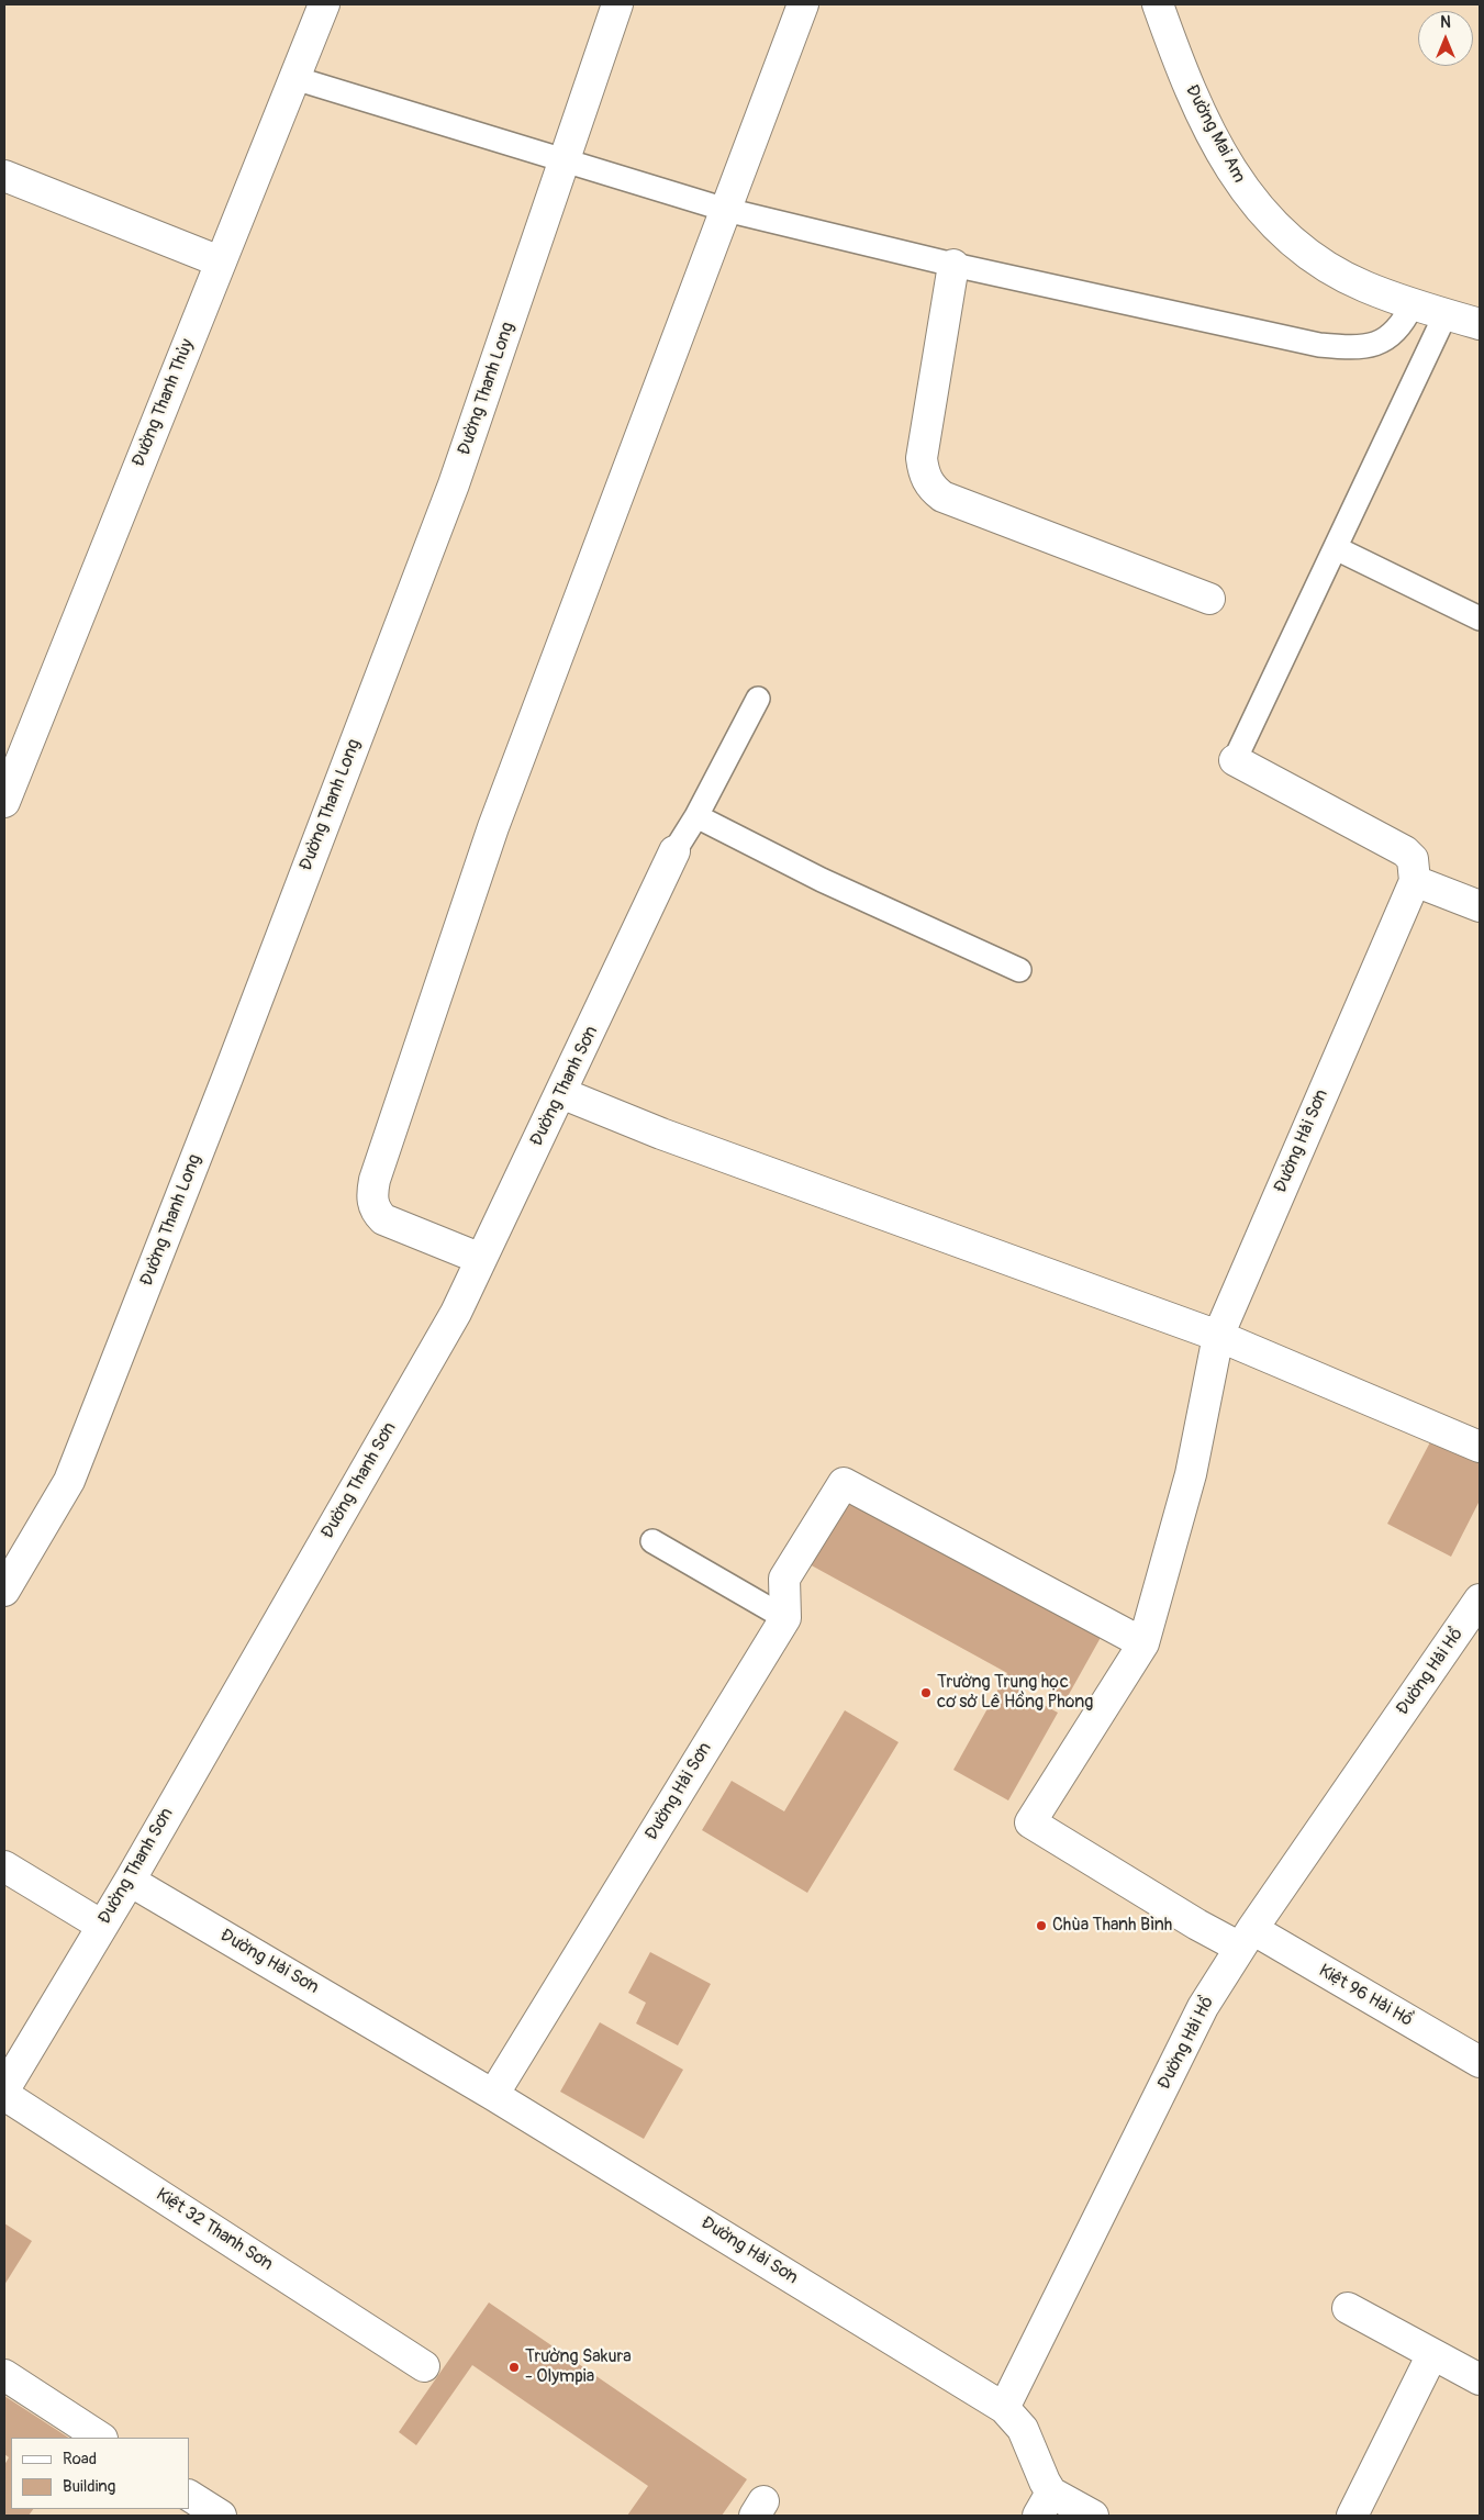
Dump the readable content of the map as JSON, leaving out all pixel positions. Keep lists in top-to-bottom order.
{
  "streets": {
    "street": [
      "Đường Mai Am",
      "Đường Thanh Long",
      "Đường Thanh Thủy",
      "Đường Thanh Sơn",
      "Đường Hải Sơn",
      "Đường Hải Hồ",
      "Kiệt 96 Hải Hồ",
      "Kiệt 32 Thanh Sơn"
    ]
  },
  "crossings": [
    ["Đường Thanh Sơn", "Đường Hải Sơn"],
    ["Đường Hải Sơn", "Đường Hải Hồ"],
    ["Đường Hải Sơn", "Kiệt 96 Hải Hồ"],
    ["Đường Hải Hồ", "Kiệt 96 Hải Hồ"]
  ],
  "places": ["Trường Trung học cơ sở Lê Hồng Phong", "Chùa Thanh Bình", "Trường Sakura - Olympia"],
  "legend": ["Road", "Building"],
  "north": "top"
}
